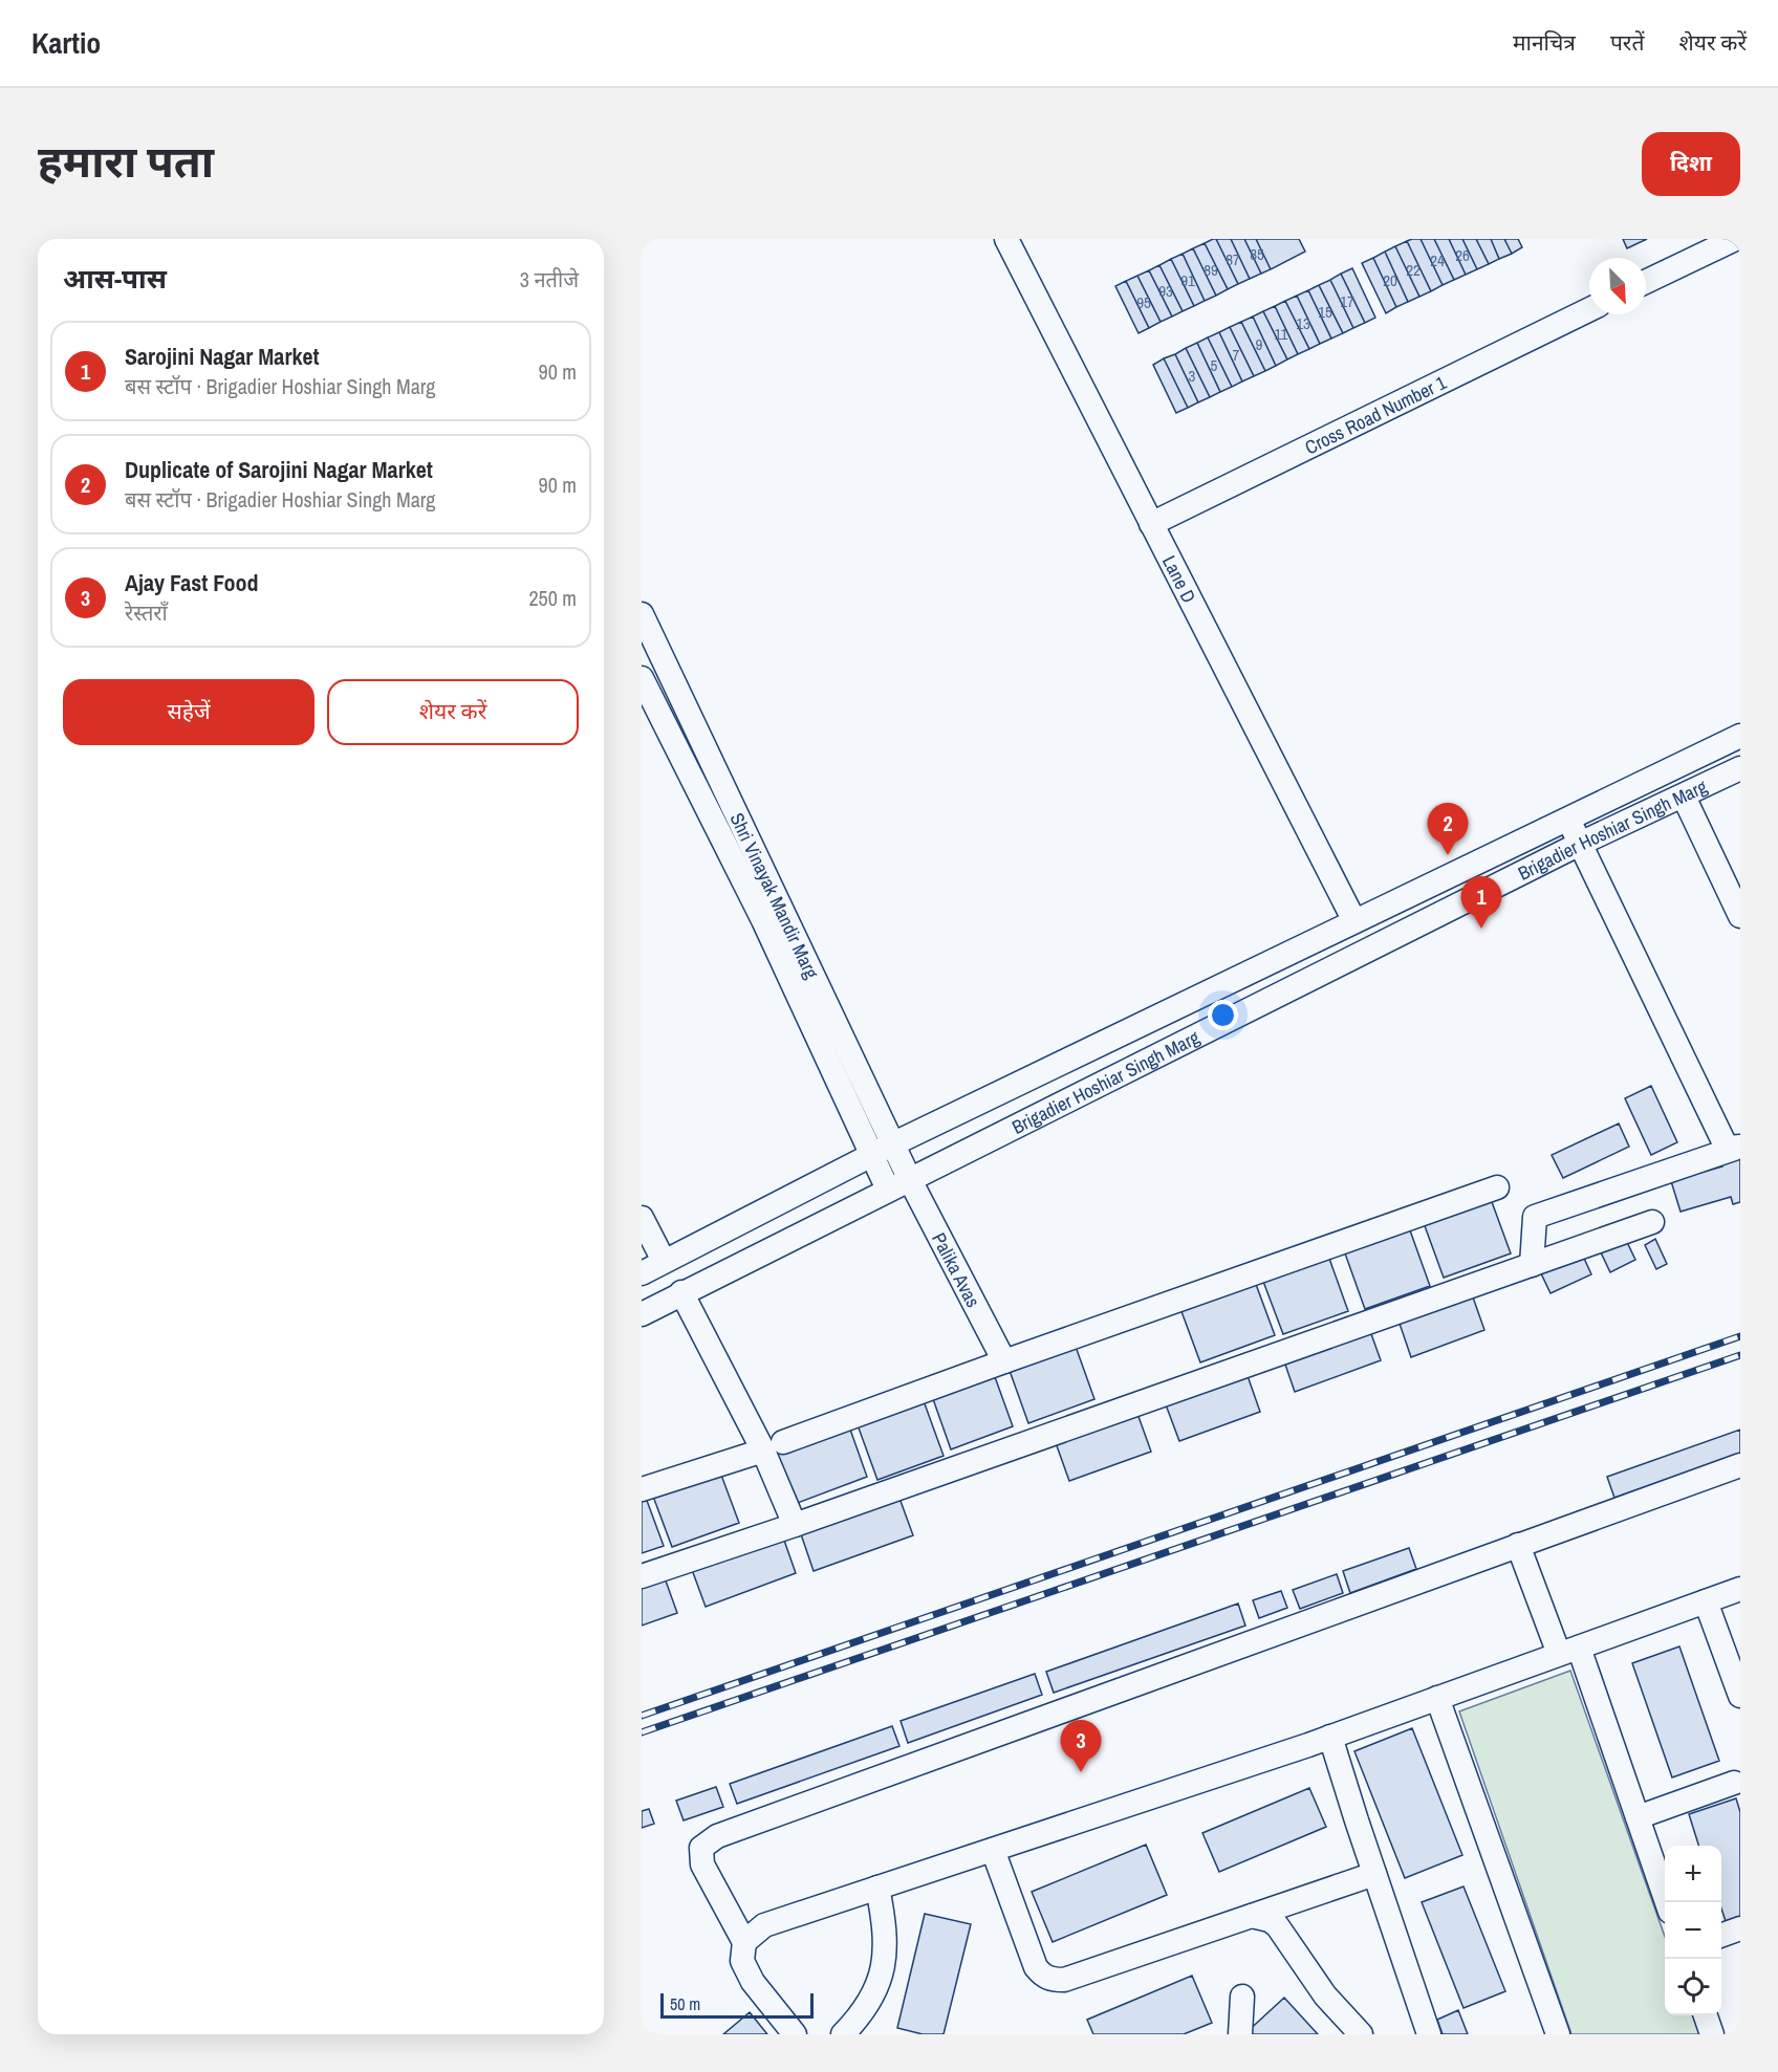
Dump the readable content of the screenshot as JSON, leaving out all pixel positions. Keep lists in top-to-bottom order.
{
  "streets": {
    "street": [
      "Cross Road Number 1",
      "Lane D",
      "Brigadier Hoshiar Singh Marg",
      "Shri Vinayak Mandir Marg",
      "Palika Avas"
    ]
  },
  "crossings": [
    ["Cross Road Number 1", "Lane D"],
    ["Lane D", "Brigadier Hoshiar Singh Marg"],
    ["Brigadier Hoshiar Singh Marg", "Shri Vinayak Mandir Marg"],
    ["Brigadier Hoshiar Singh Marg", "Palika Avas"],
    ["Shri Vinayak Mandir Marg", "Palika Avas"]
  ],
  "house_numbers": [
    "85",
    "26",
    "87",
    "24",
    "89",
    "22",
    "91",
    "20",
    "93",
    "17",
    "95",
    "15",
    "13",
    "11",
    "9",
    "7",
    "5",
    "3"
  ],
  "scale_bar": "50 m",
  "north": "bottom right",
  "page": {
    "header": "Kartio",
    "nav": ["मानचित्र", "परतें", "शेयर करें"],
    "title": "हमारा पता",
    "buttons": [
      "दिशा",
      ["सहेजें", "शेयर करें"]
    ],
    "heading": ["आस-पास", "3 नतीजे"],
    "list": [
      {
        "mark": "1",
        "name": "Sarojini Nagar Market",
        "note": "बस स्टॉप · Brigadier Hoshiar Singh Marg",
        "value": "90 m"
      },
      {
        "mark": "2",
        "name": "Duplicate of Sarojini Nagar Market",
        "note": "बस स्टॉप · Brigadier Hoshiar Singh Marg",
        "value": "90 m"
      },
      {
        "mark": "3",
        "name": "Ajay Fast Food",
        "note": "रेस्तराँ",
        "value": "250 m"
      }
    ],
    "pins": ["2", "1", "3"],
    "map_buttons": ["+", "−"],
    "scale": "50 m"
  }
}
